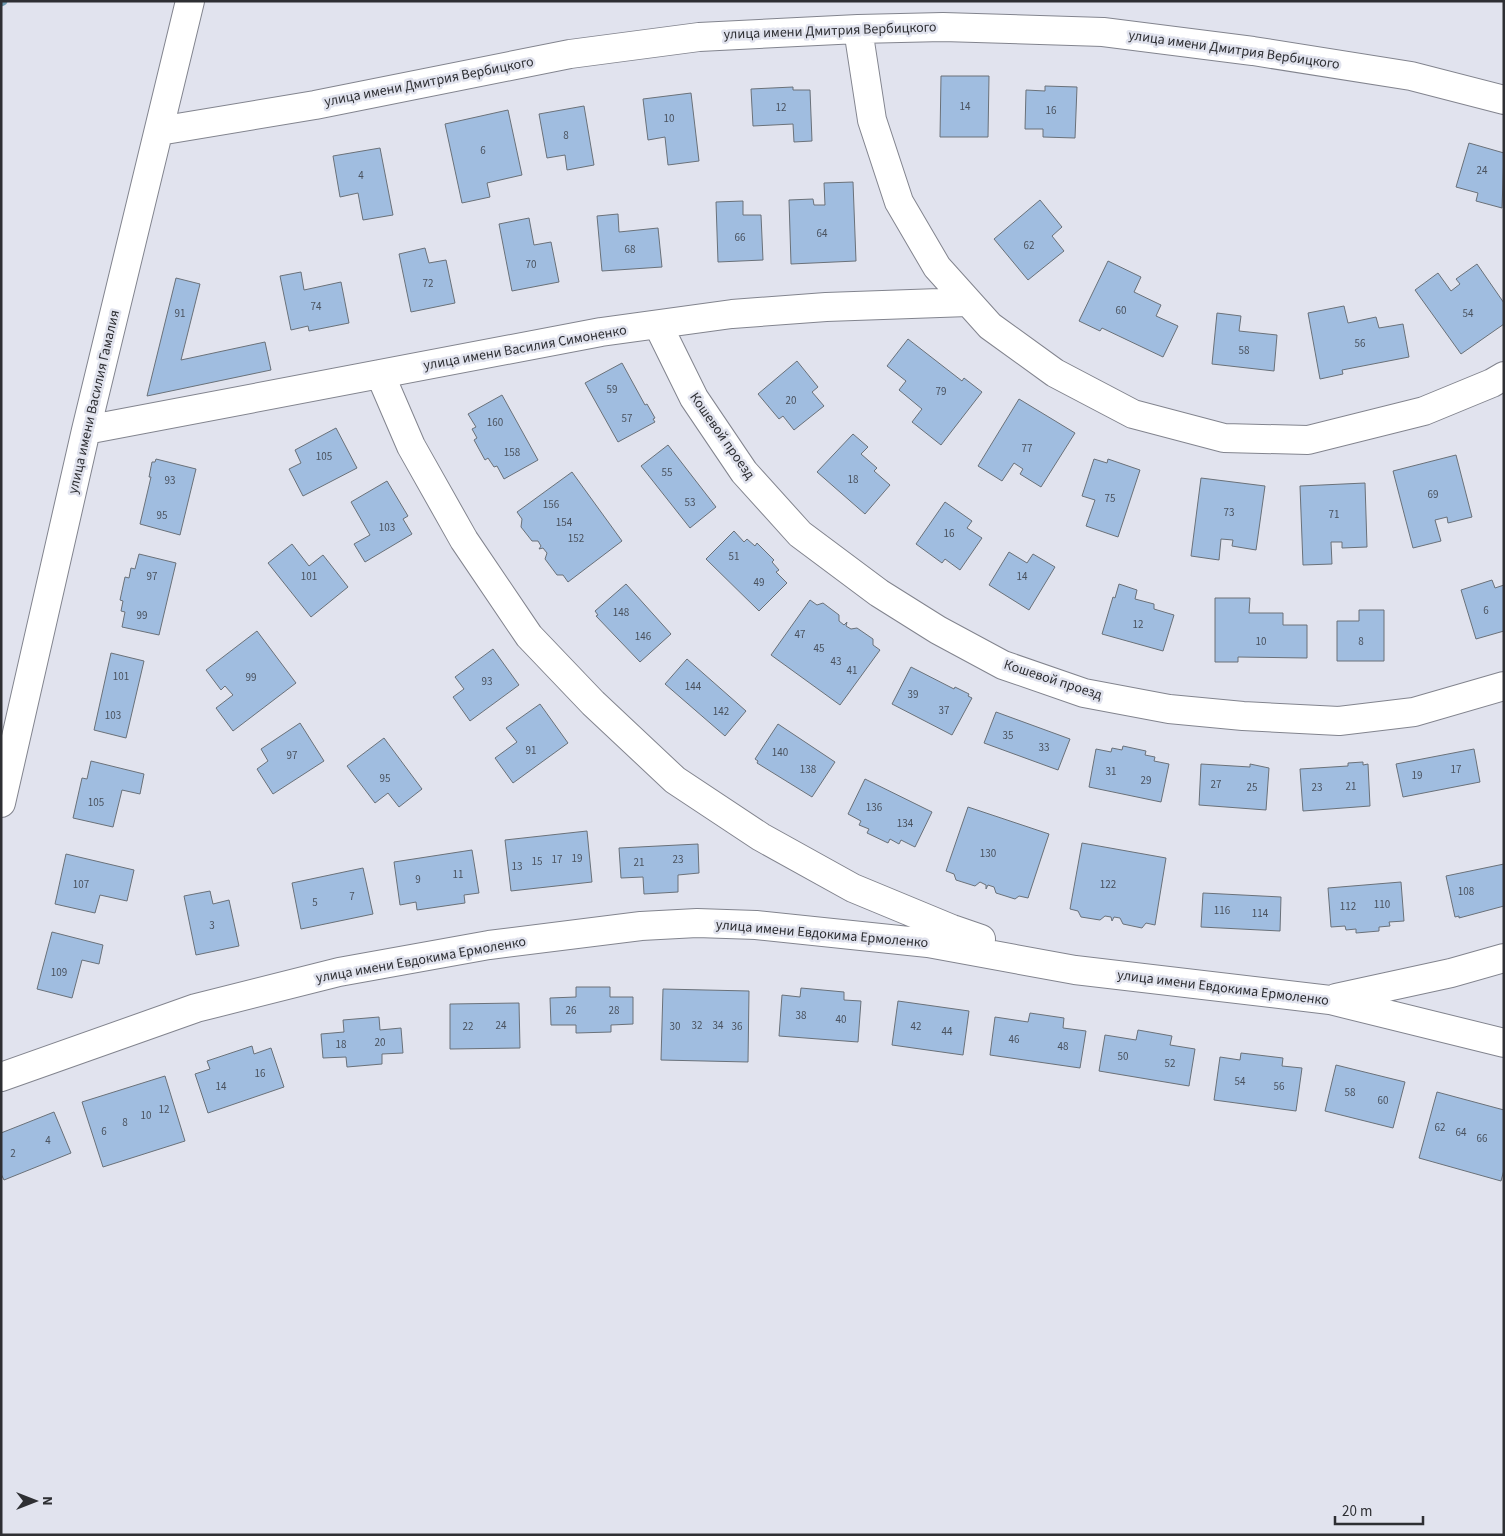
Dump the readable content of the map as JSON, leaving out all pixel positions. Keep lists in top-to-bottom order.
{
  "streets": {
    "street": [
      "улица имени Дмитрия Вербицкого",
      "улица имени Василия Симоненко",
      "улица имени Василия Гамалия",
      "Кошевой проезд",
      "улица имени Евдокима Ермоленко"
    ]
  },
  "crossings": [
    ["улица имени Дмитрия Вербицкого", "улица имени Василия Гамалия"],
    ["улица имени Василия Симоненко", "улица имени Василия Гамалия"],
    ["улица имени Василия Симоненко", "Кошевой проезд"]
  ],
  "house_numbers": [
    "14",
    "12",
    "16",
    "10",
    "8",
    "6",
    "24",
    "4",
    "64",
    "66",
    "62",
    "68",
    "70",
    "72",
    "74",
    "60",
    "91",
    "54",
    "56",
    "58",
    "59",
    "79",
    "20",
    "57",
    "160",
    "77",
    "158",
    "105",
    "55",
    "18",
    "93",
    "69",
    "75",
    "53",
    "156",
    "73",
    "71",
    "95",
    "154",
    "103",
    "16",
    "152",
    "51",
    "97",
    "101",
    "14",
    "49",
    "6",
    "148",
    "99",
    "12",
    "47",
    "146",
    "10",
    "8",
    "45",
    "43",
    "41",
    "101",
    "99",
    "93",
    "144",
    "39",
    "37",
    "142",
    "103",
    "35",
    "33",
    "91",
    "140",
    "97",
    "138",
    "17",
    "31",
    "19",
    "95",
    "29",
    "27",
    "21",
    "25",
    "23",
    "105",
    "136",
    "134",
    "130",
    "19",
    "17",
    "23",
    "15",
    "21",
    "13",
    "11",
    "9",
    "107",
    "122",
    "108",
    "7",
    "5",
    "110",
    "112",
    "116",
    "114",
    "3",
    "109",
    "26",
    "28",
    "38",
    "40",
    "24",
    "32",
    "34",
    "22",
    "30",
    "36",
    "42",
    "44",
    "46",
    "20",
    "18",
    "48",
    "50",
    "52",
    "16",
    "54",
    "14",
    "56",
    "58",
    "60",
    "12",
    "10",
    "8",
    "62",
    "6",
    "64",
    "66",
    "4",
    "2"
  ],
  "scale_bar": "20 m",
  "north": "right"
}
